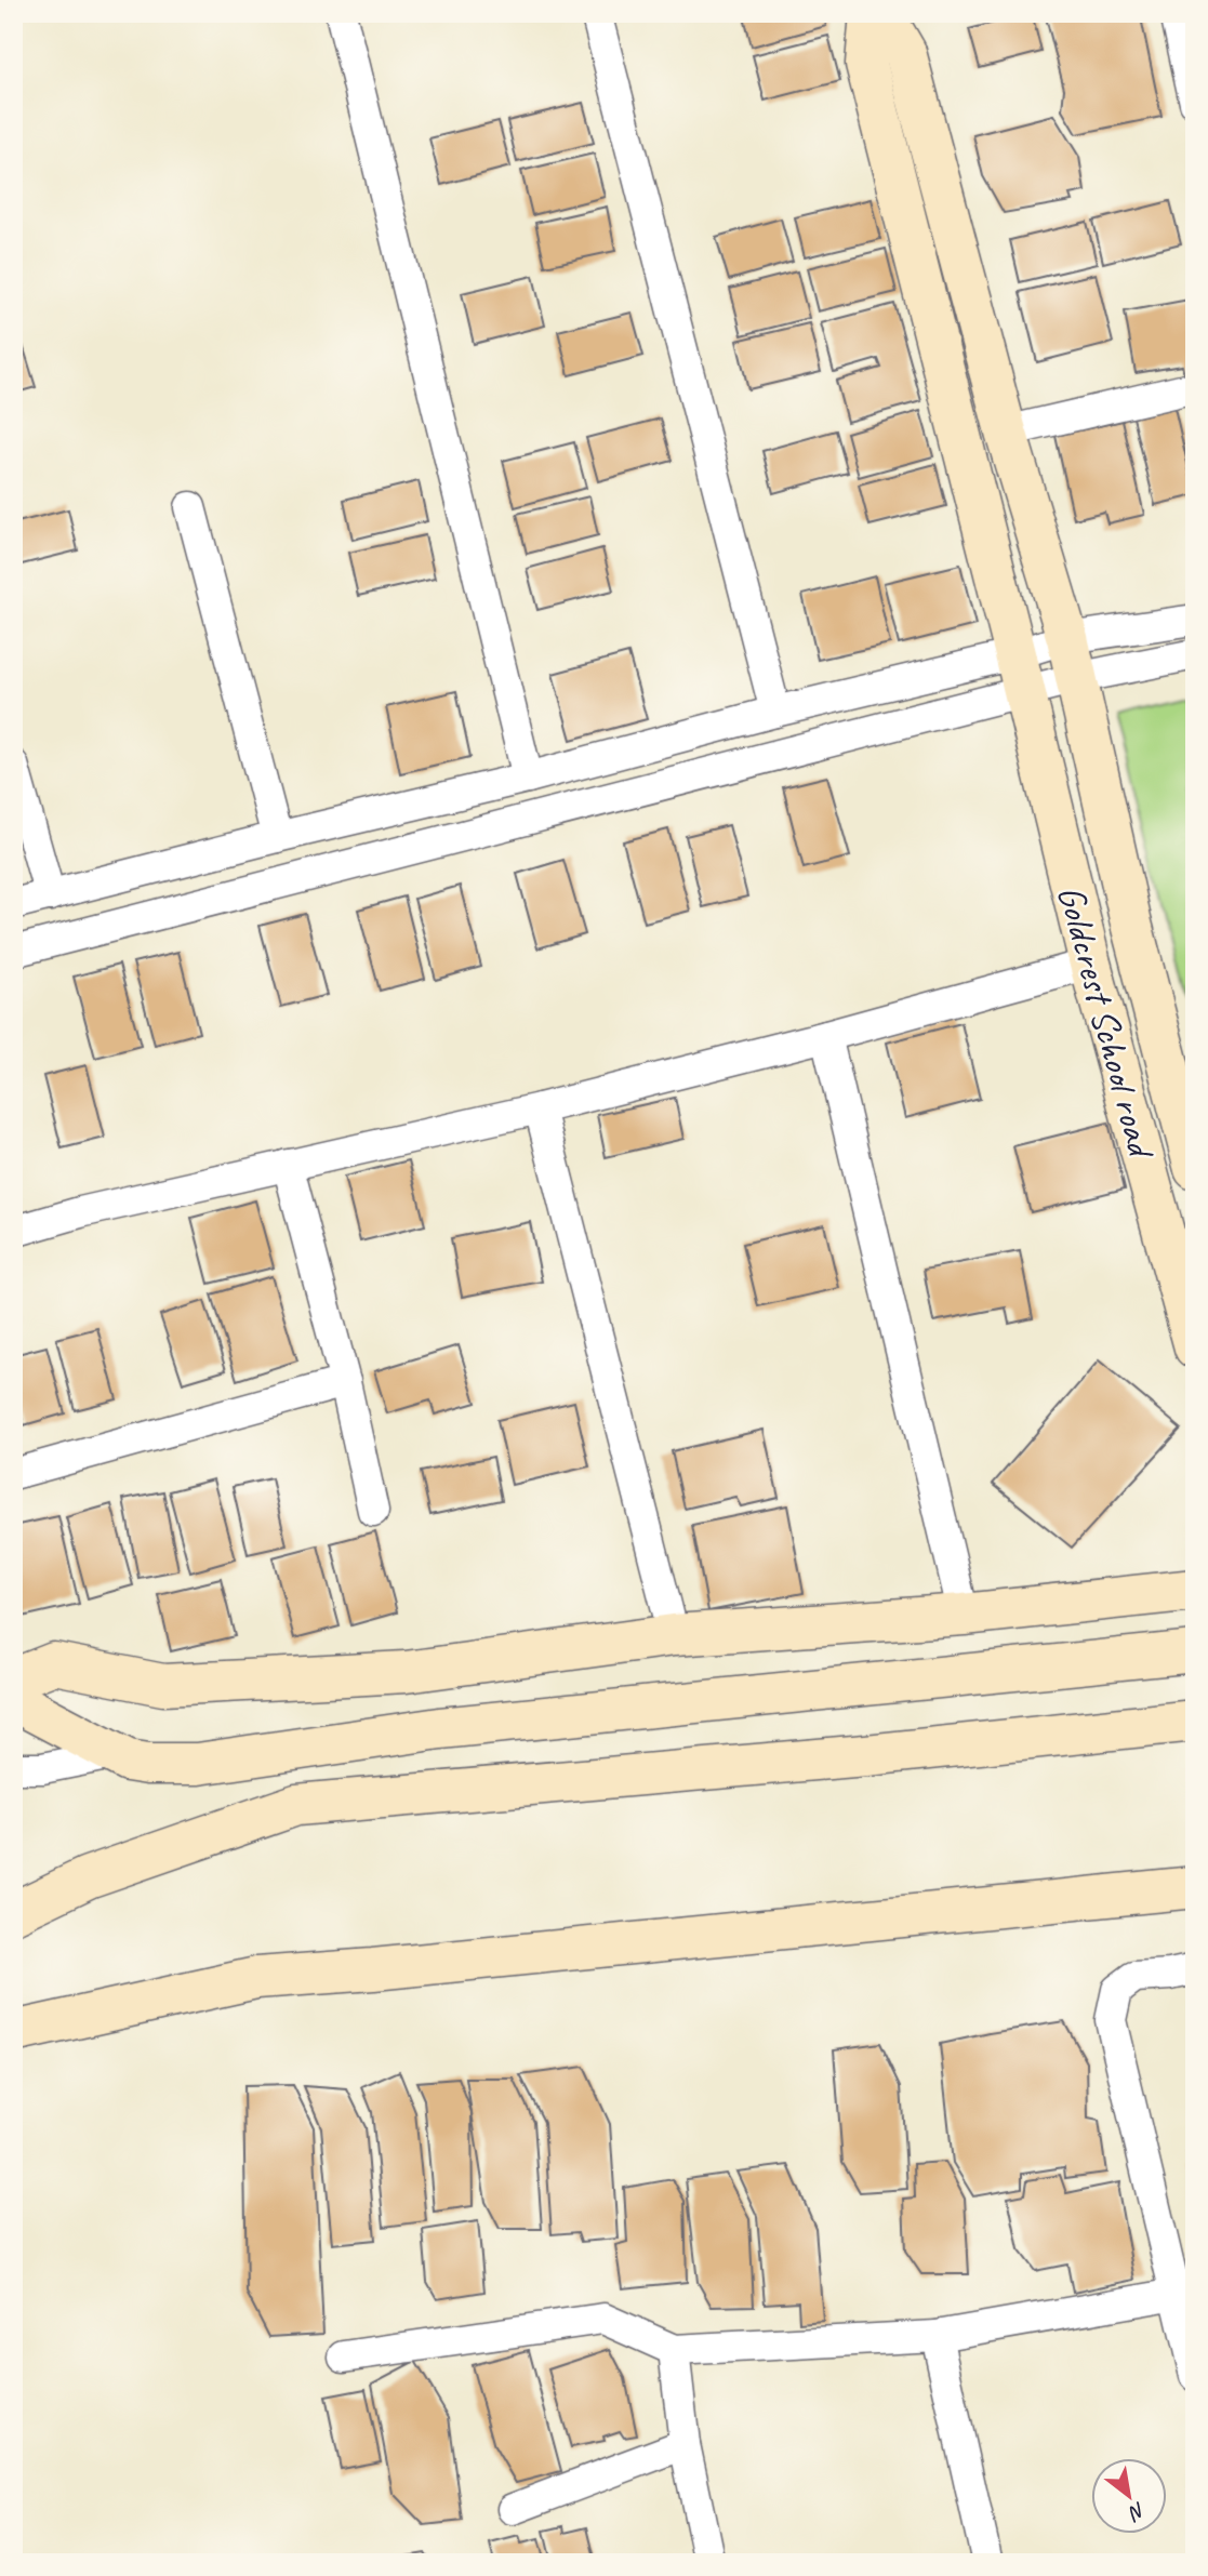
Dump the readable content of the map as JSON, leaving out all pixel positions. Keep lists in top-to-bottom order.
{
  "streets": {
    "street": ["Goldcrest School road"]
  },
  "north": "bottom right"
}
